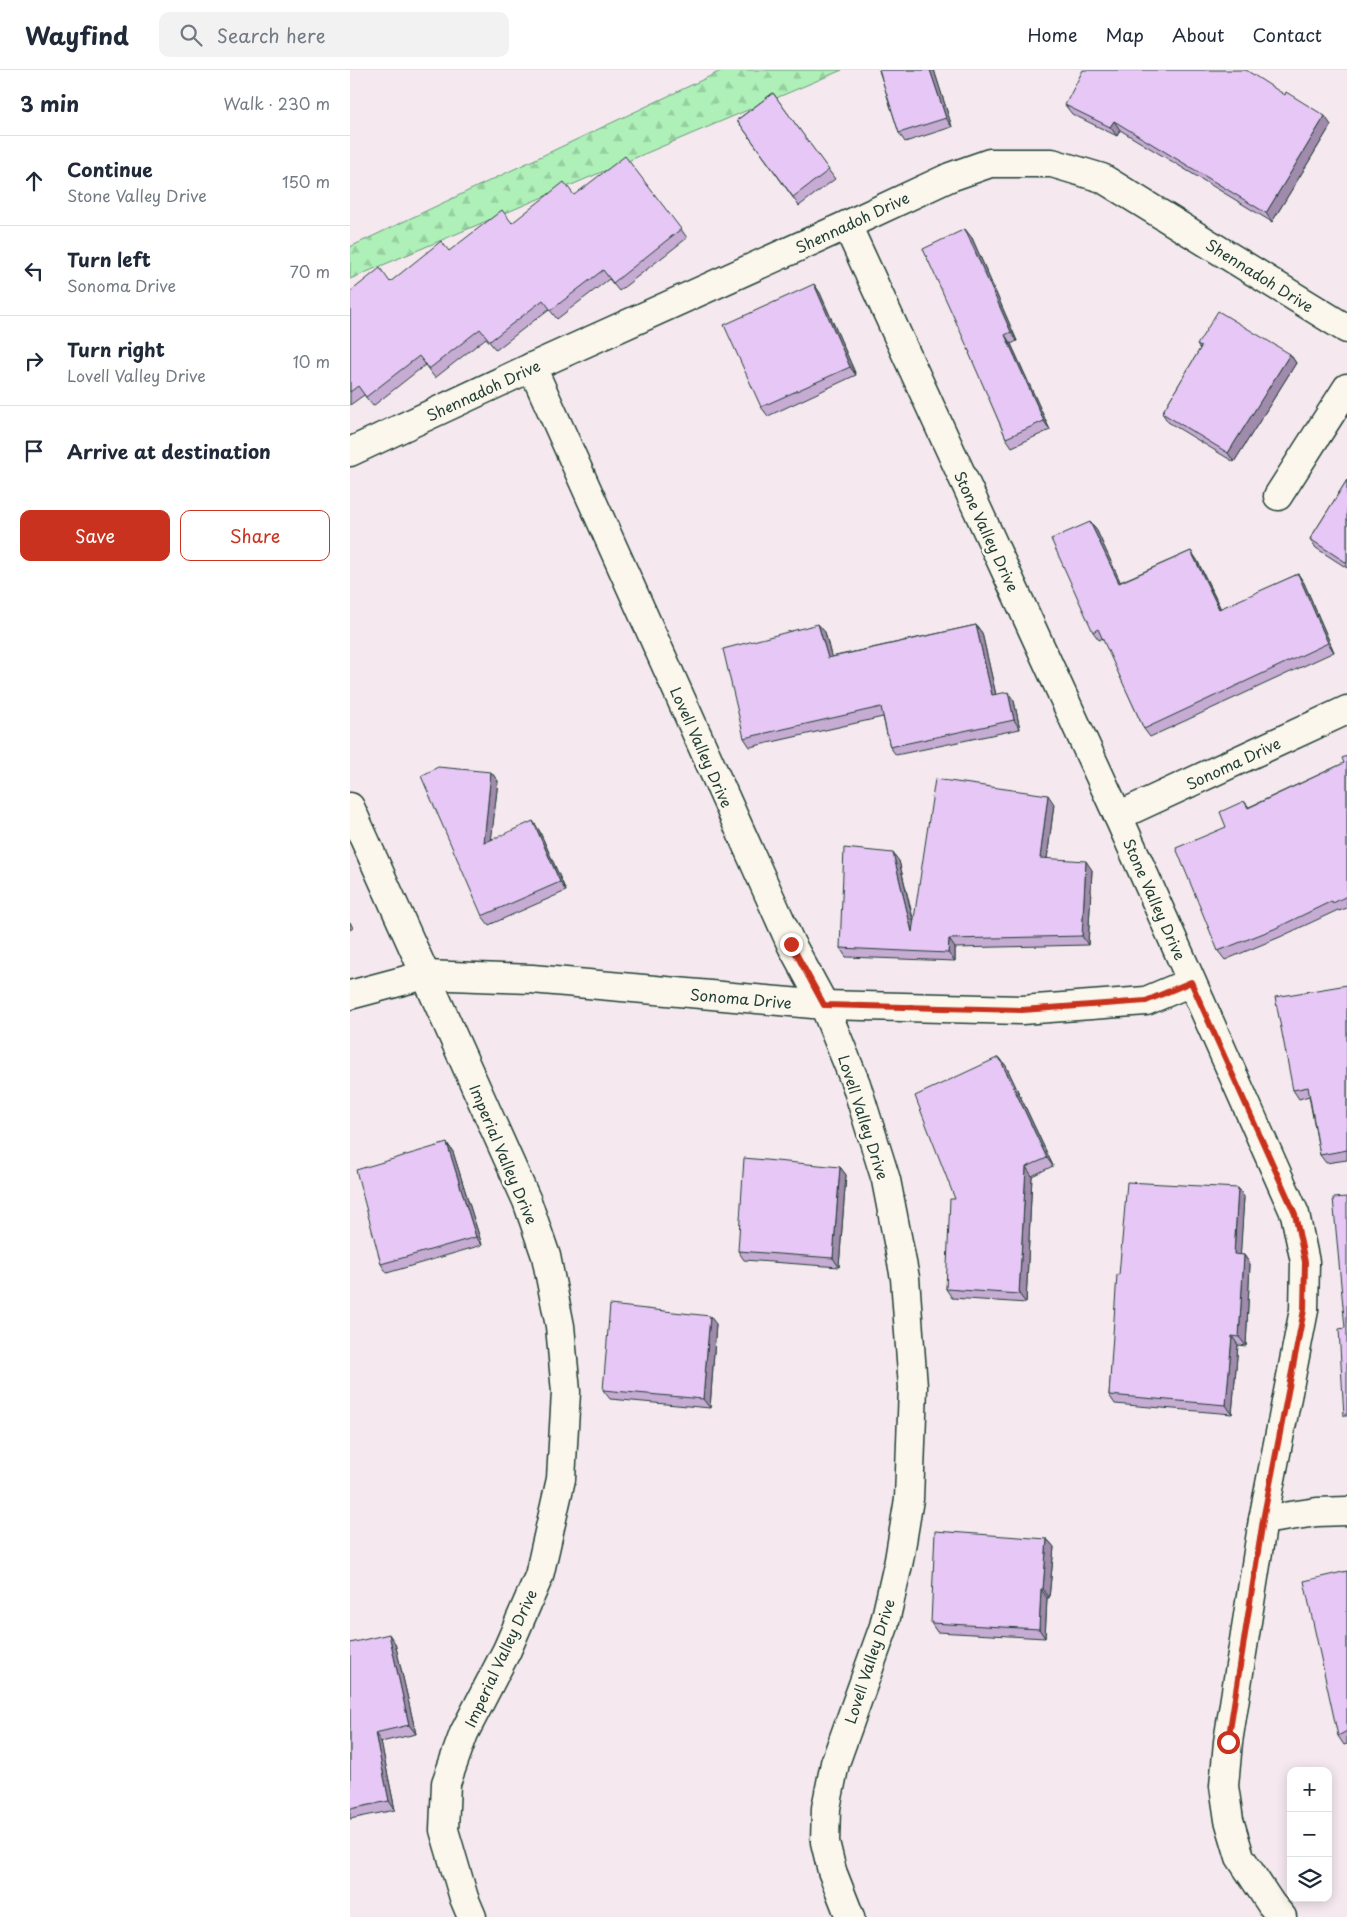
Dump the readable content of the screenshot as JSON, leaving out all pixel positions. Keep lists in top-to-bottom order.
{
  "streets": {
    "street": [
      "Shennadoh Drive",
      "Stone Valley Drive",
      "Lovell Valley Drive",
      "Sonoma Drive",
      "Imperial Valley Drive"
    ]
  },
  "crossings": [
    ["Shennadoh Drive", "Stone Valley Drive"],
    ["Shennadoh Drive", "Lovell Valley Drive"],
    ["Stone Valley Drive", "Sonoma Drive"],
    ["Lovell Valley Drive", "Sonoma Drive"],
    ["Sonoma Drive", "Imperial Valley Drive"]
  ],
  "page": {
    "header": "Wayfind",
    "search": "Search here",
    "nav": [
      "Home",
      "Map",
      "About",
      "Contact"
    ],
    "heading": ["3 min", "Walk · 230 m"],
    "list": [
      ["Continue", "Stone Valley Drive", "150 m"],
      ["Turn left", "Sonoma Drive", "70 m"],
      ["Turn right", "Lovell Valley Drive", "10 m"],
      "Arrive at destination"
    ],
    "buttons": ["Save", "Share"],
    "map_buttons": ["+", "−"]
  }
}
